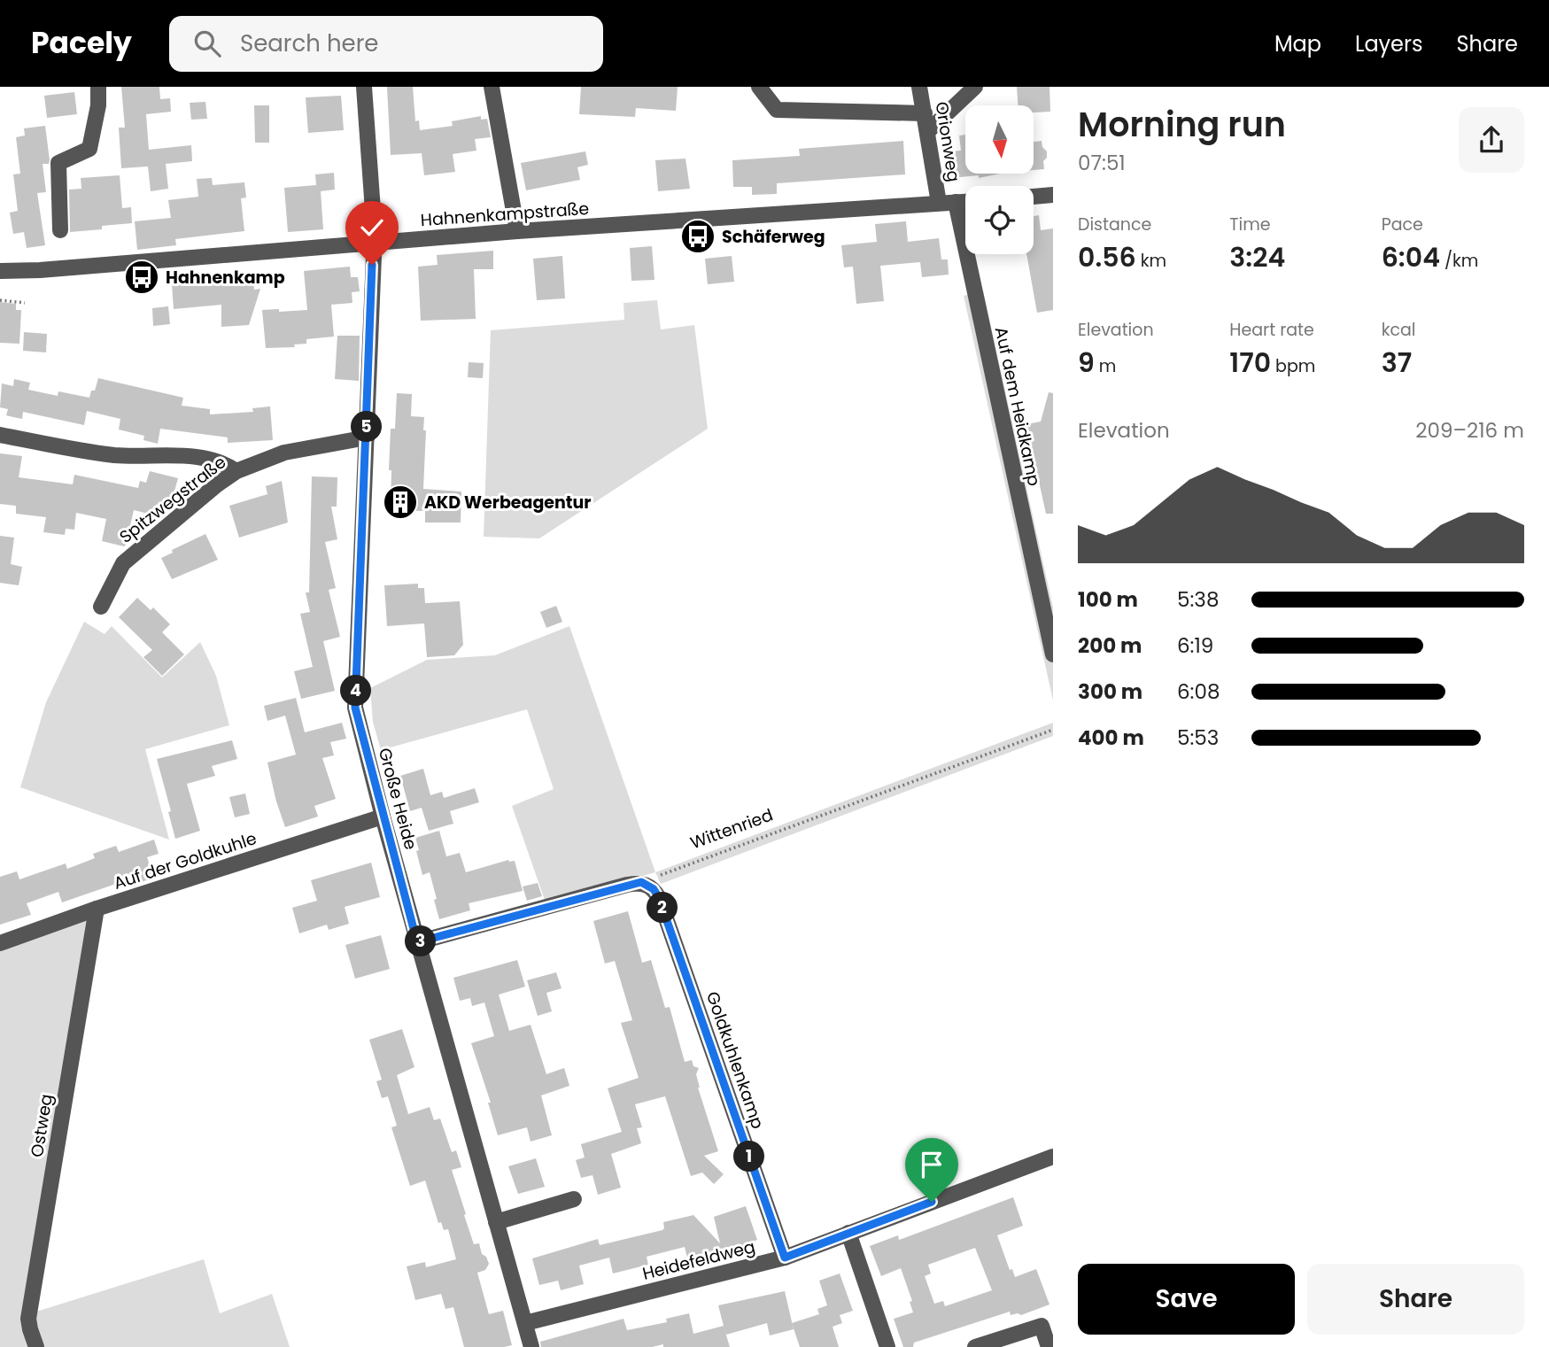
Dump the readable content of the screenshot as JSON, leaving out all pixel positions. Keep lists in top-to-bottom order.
{
  "streets": {
    "street": [
      "Orionweg",
      "Hahnenkampstraße",
      "Auf dem Heidkamp",
      "Spitzwegstraße",
      "Große Heide",
      "Auf der Goldkuhle",
      "Goldkuhlenkamp",
      "Ostweg",
      "Heidefeldweg"
    ],
    "path": ["Wittenried"]
  },
  "crossings": [
    ["Orionweg", "Hahnenkampstraße"],
    ["Hahnenkampstraße", "Auf dem Heidkamp"],
    ["Hahnenkampstraße", "Große Heide"],
    ["Spitzwegstraße", "Große Heide"],
    ["Große Heide", "Auf der Goldkuhle"],
    ["Große Heide", "Heidefeldweg"],
    ["Wittenried", "Goldkuhlenkamp"],
    ["Auf der Goldkuhle", "Ostweg"],
    ["Goldkuhlenkamp", "Heidefeldweg"]
  ],
  "places": {
    "bus stop": ["Schäferweg", "Hahnenkamp"],
    "building": ["AKD Werbeagentur"]
  },
  "north": "bottom",
  "page": {
    "header": "Pacely",
    "search": "Search here",
    "nav": ["Map", "Layers", "Share"],
    "heading": ["Morning run", "07:51"],
    "stats": [
      ["Distance", "0.56 km"],
      ["Time", "3:24"],
      ["Pace", "6:04 /km"],
      ["Elevation", "9 m"],
      ["Heart rate", "170 bpm"],
      ["kcal", "37"]
    ],
    "chart": ["Elevation", "209–216 m"],
    "pins": [
      "5",
      "4",
      "2",
      "3",
      "1"
    ],
    "list": [
      {
        "name": "100 m",
        "note": "5:38"
      },
      {
        "name": "200 m",
        "note": "6:19"
      },
      {
        "name": "300 m",
        "note": "6:08"
      },
      {
        "name": "400 m",
        "note": "5:53"
      }
    ],
    "buttons": ["Save", "Share"]
  }
}
